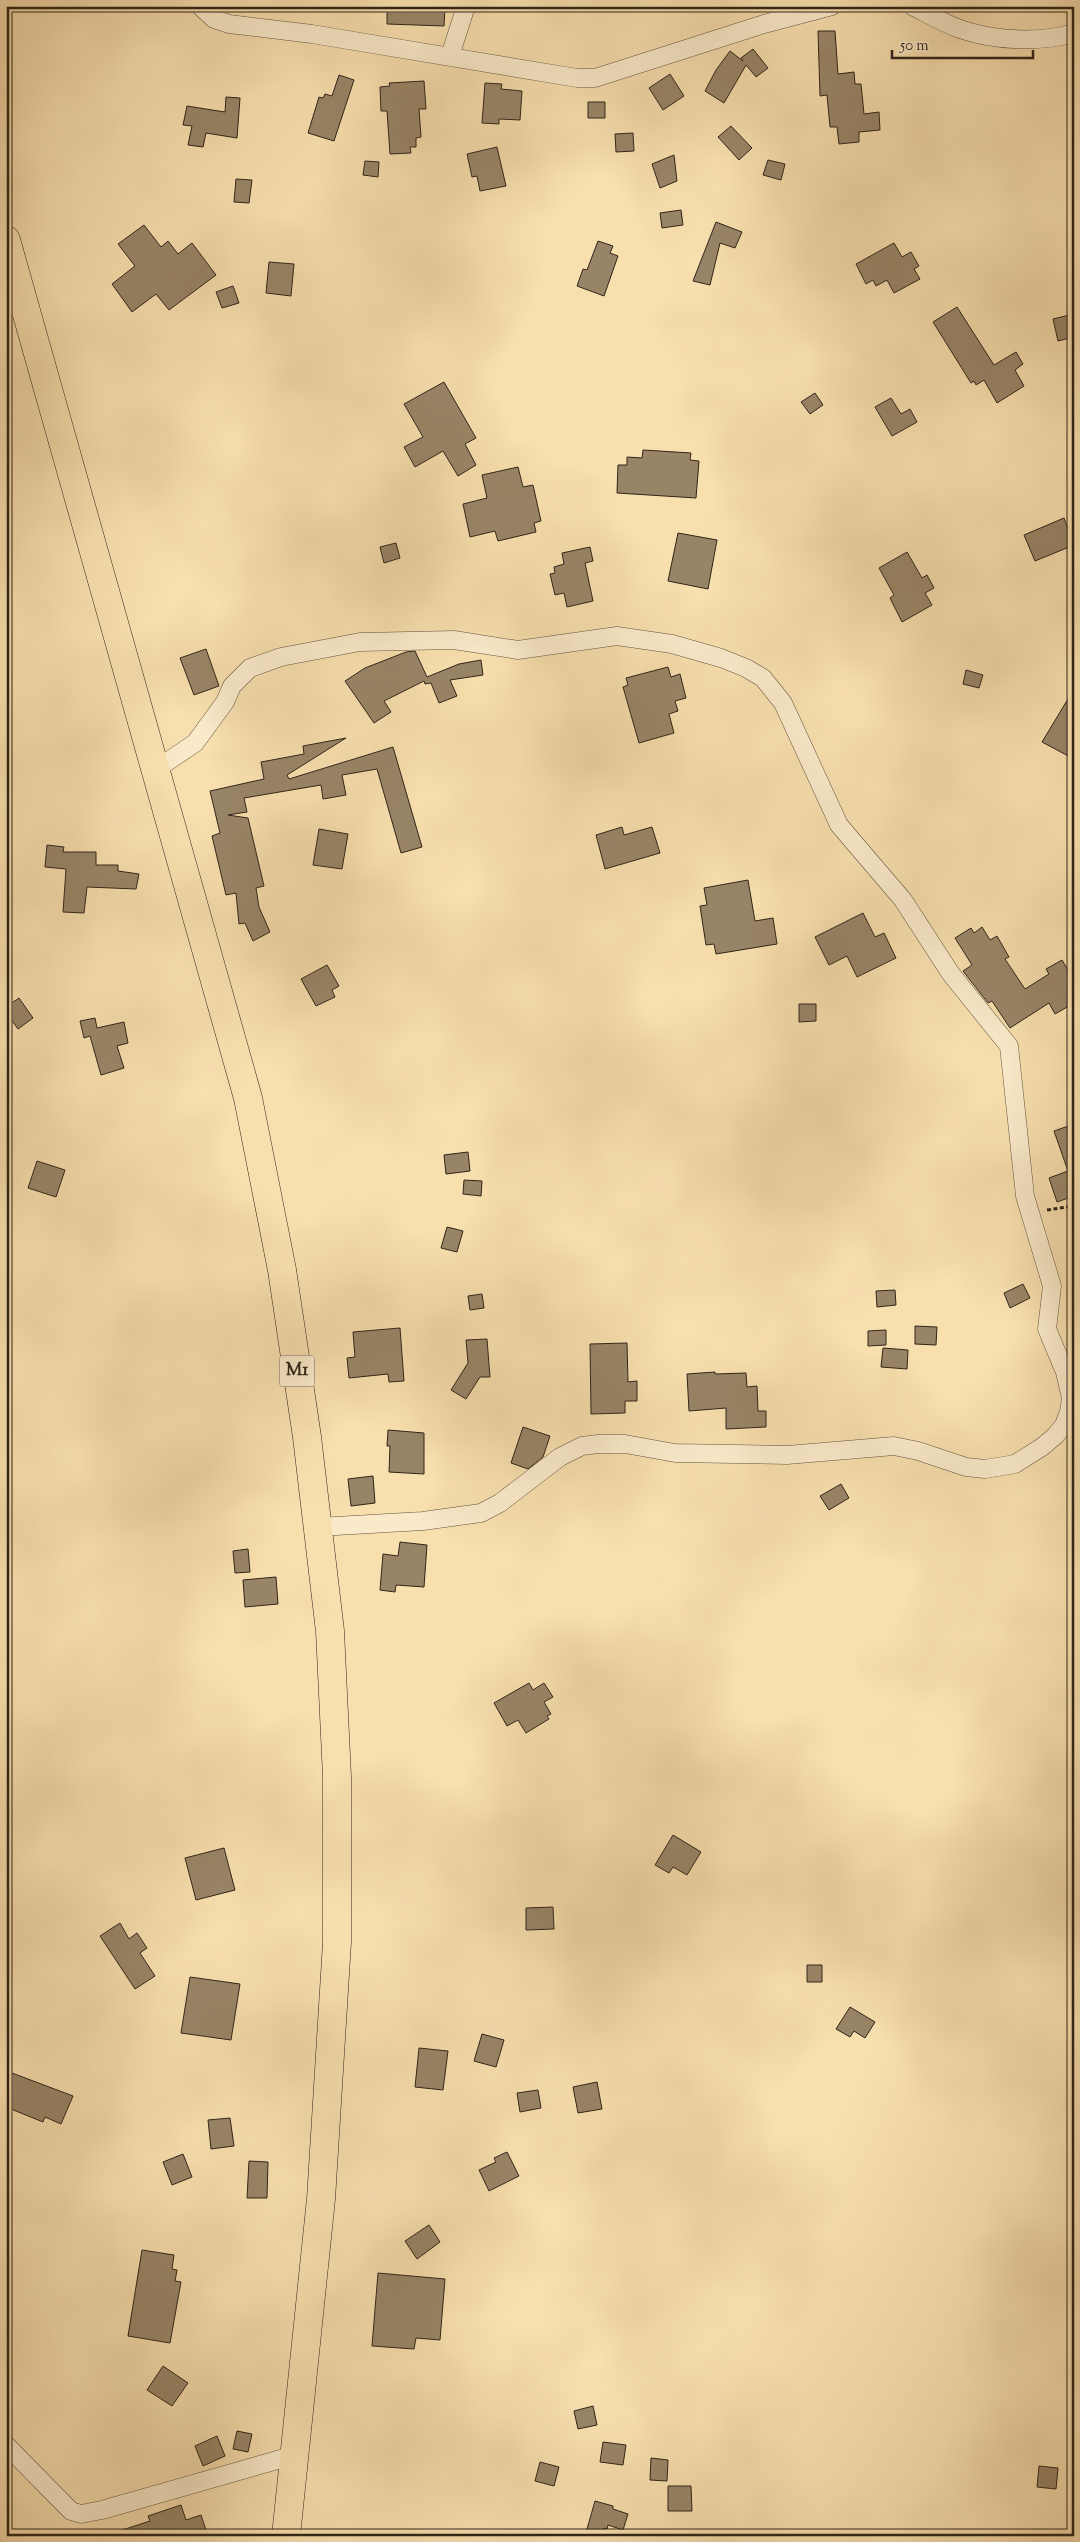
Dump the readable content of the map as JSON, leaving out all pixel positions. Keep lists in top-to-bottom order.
{
  "streets": {
    "highway": ["M1"]
  },
  "scale_bar": "50 m"
}
